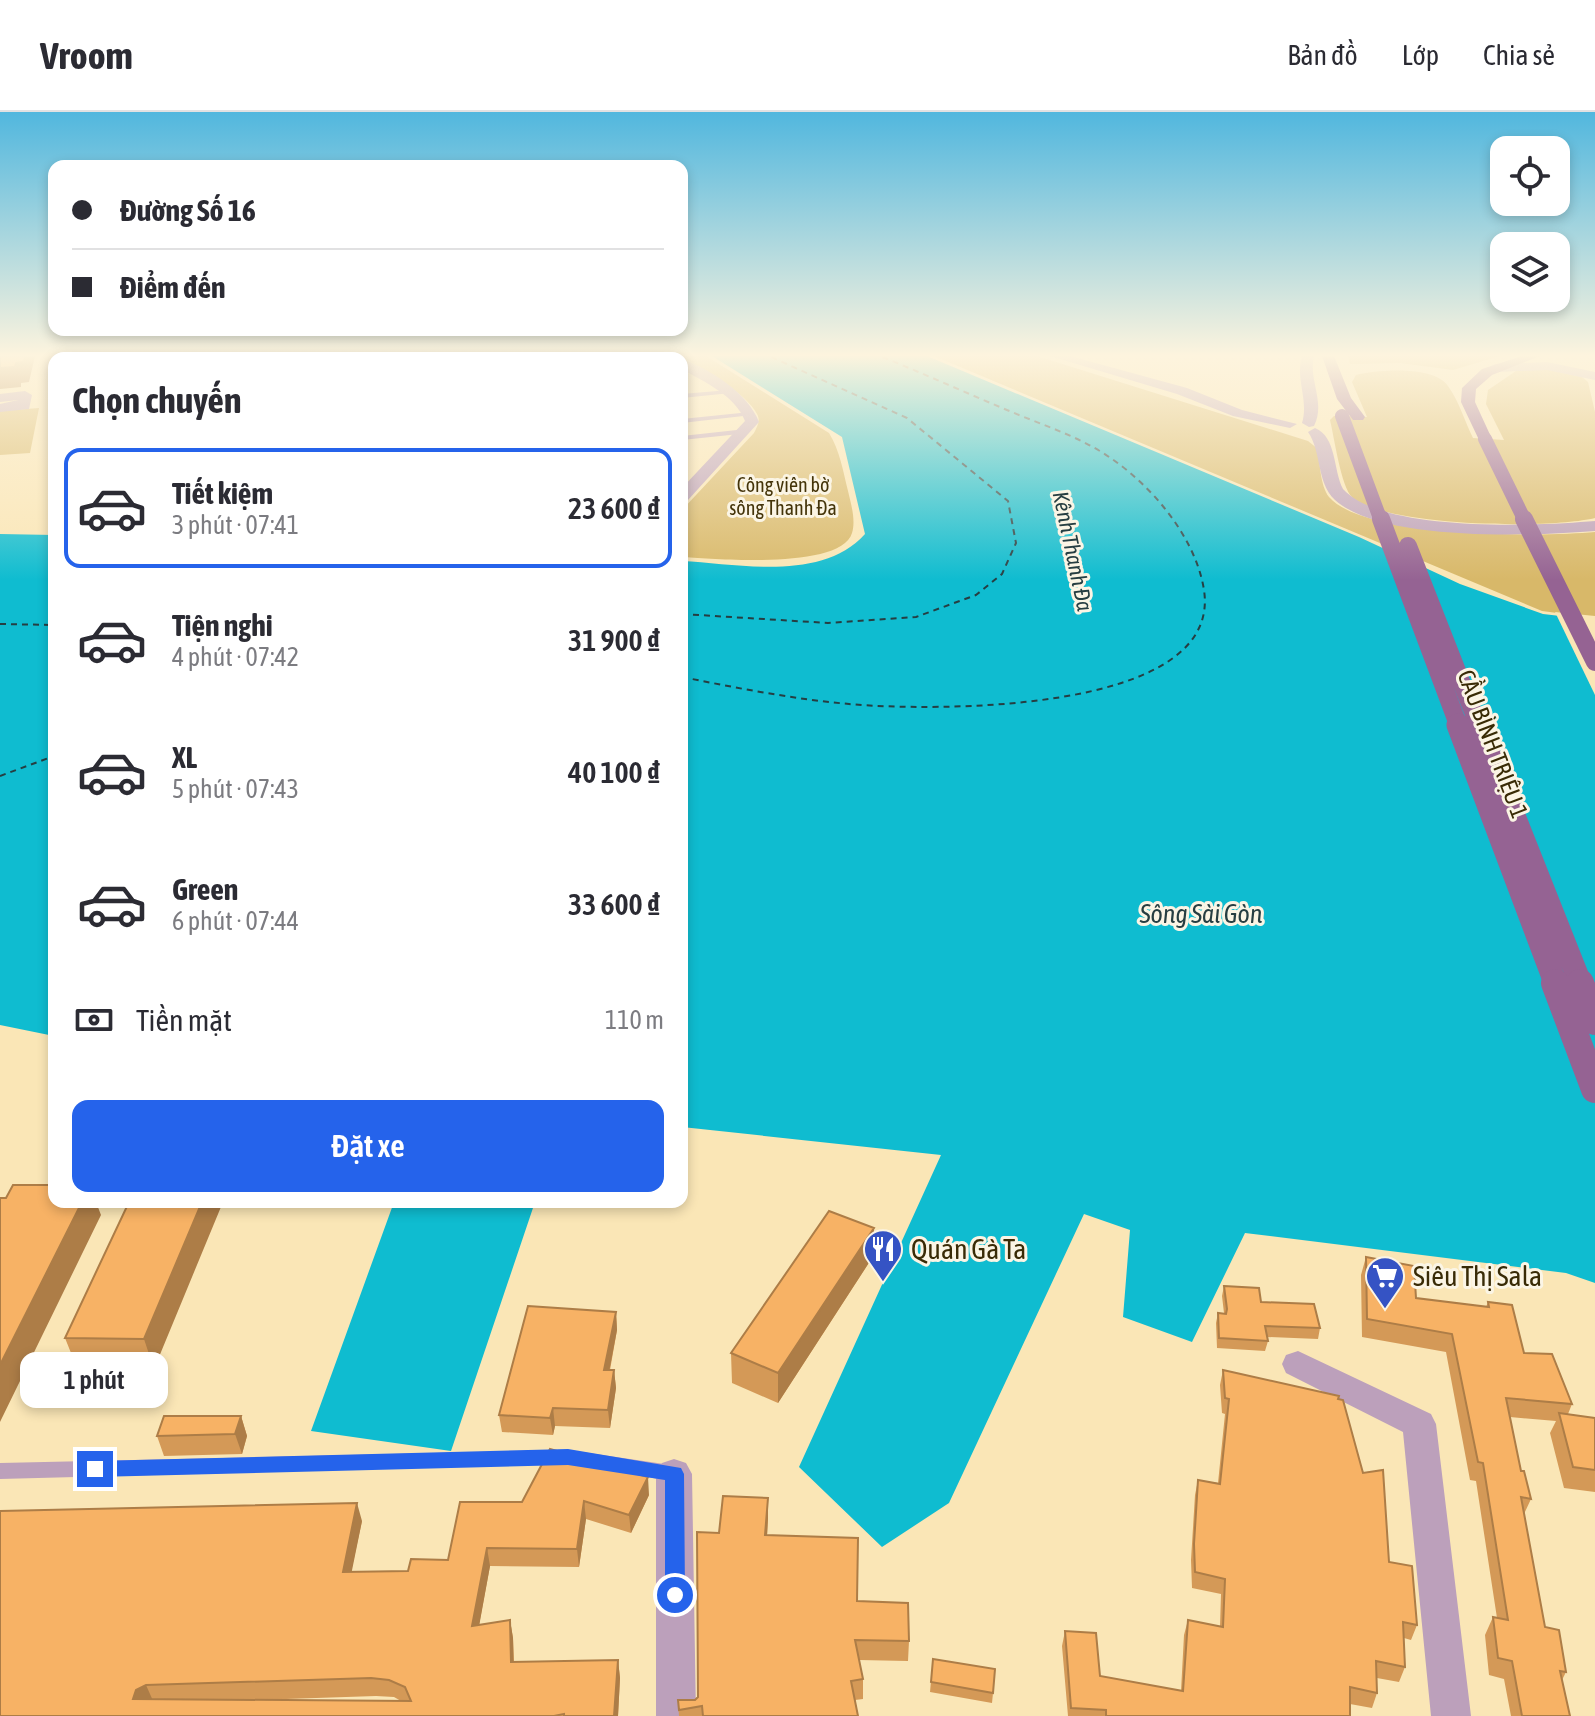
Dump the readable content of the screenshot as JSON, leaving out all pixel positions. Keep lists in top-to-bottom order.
{
  "streets": {
    "main road": ["CẦU BÌNH TRIỆU 1"]
  },
  "water": ["Kênh Thanh Đa", "Sông Sài Gòn"],
  "parks": ["Công viên bờ sông Thanh Đa"],
  "places": {
    "restaurant": ["Quán Gà Ta"],
    "supermarket": ["Siêu Thị Sala"]
  },
  "page": {
    "header": "Vroom",
    "nav": ["Bản đồ", "Lớp", "Chia sẻ"],
    "banner": ["Đường Số 16", "Điểm đến"],
    "heading": "Chọn chuyến",
    "list": [
      {
        "name": "Tiết kiệm",
        "note": "3 phút · 07:41",
        "value": "23 600 ₫"
      },
      {
        "name": "Tiện nghi",
        "note": "4 phút · 07:42",
        "value": "31 900 ₫"
      },
      {
        "name": "XL",
        "note": "5 phút · 07:43",
        "value": "40 100 ₫"
      },
      {
        "name": "Green",
        "note": "6 phút · 07:44",
        "value": "33 600 ₫"
      }
    ],
    "pay": ["Tiền mặt", "110 m"],
    "buttons": "Đặt xe",
    "bubble": "1 phút"
  }
}
